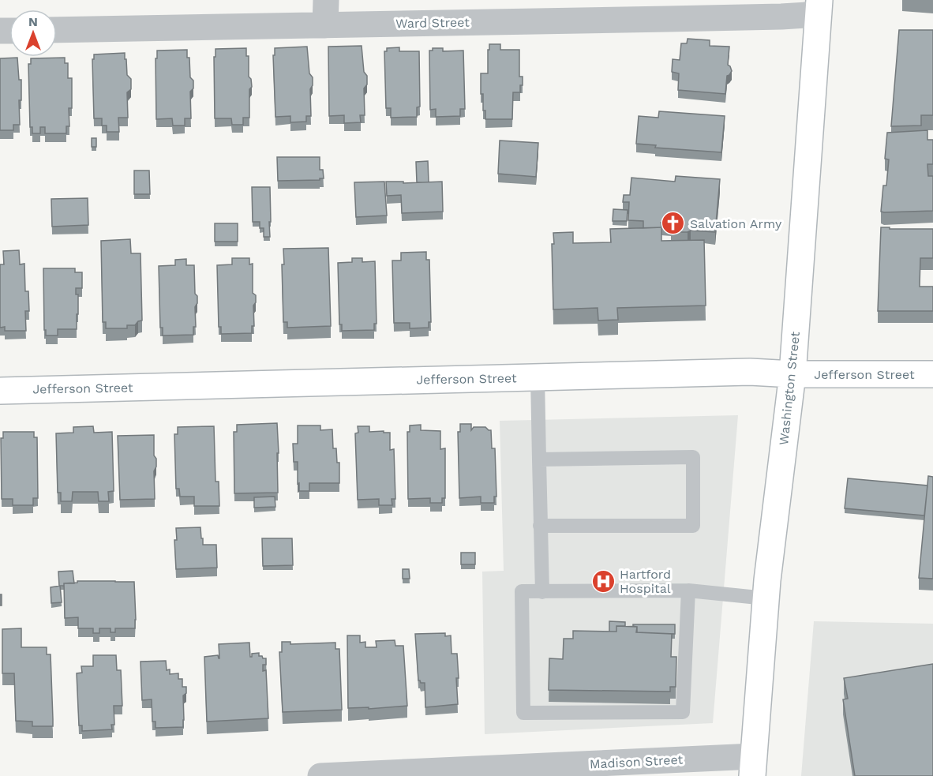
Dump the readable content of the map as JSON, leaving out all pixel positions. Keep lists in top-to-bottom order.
{
  "streets": {
    "street": [
      "Ward Street",
      "Jefferson Street",
      "Washington Street",
      "Madison Street"
    ]
  },
  "crossings": [
    ["Ward Street", "Washington Street"],
    ["Jefferson Street", "Washington Street"],
    ["Washington Street", "Madison Street"]
  ],
  "places": {
    "church": ["Salvation Army"],
    "hospital": ["Hartford Hospital"]
  },
  "north": "top"
}
